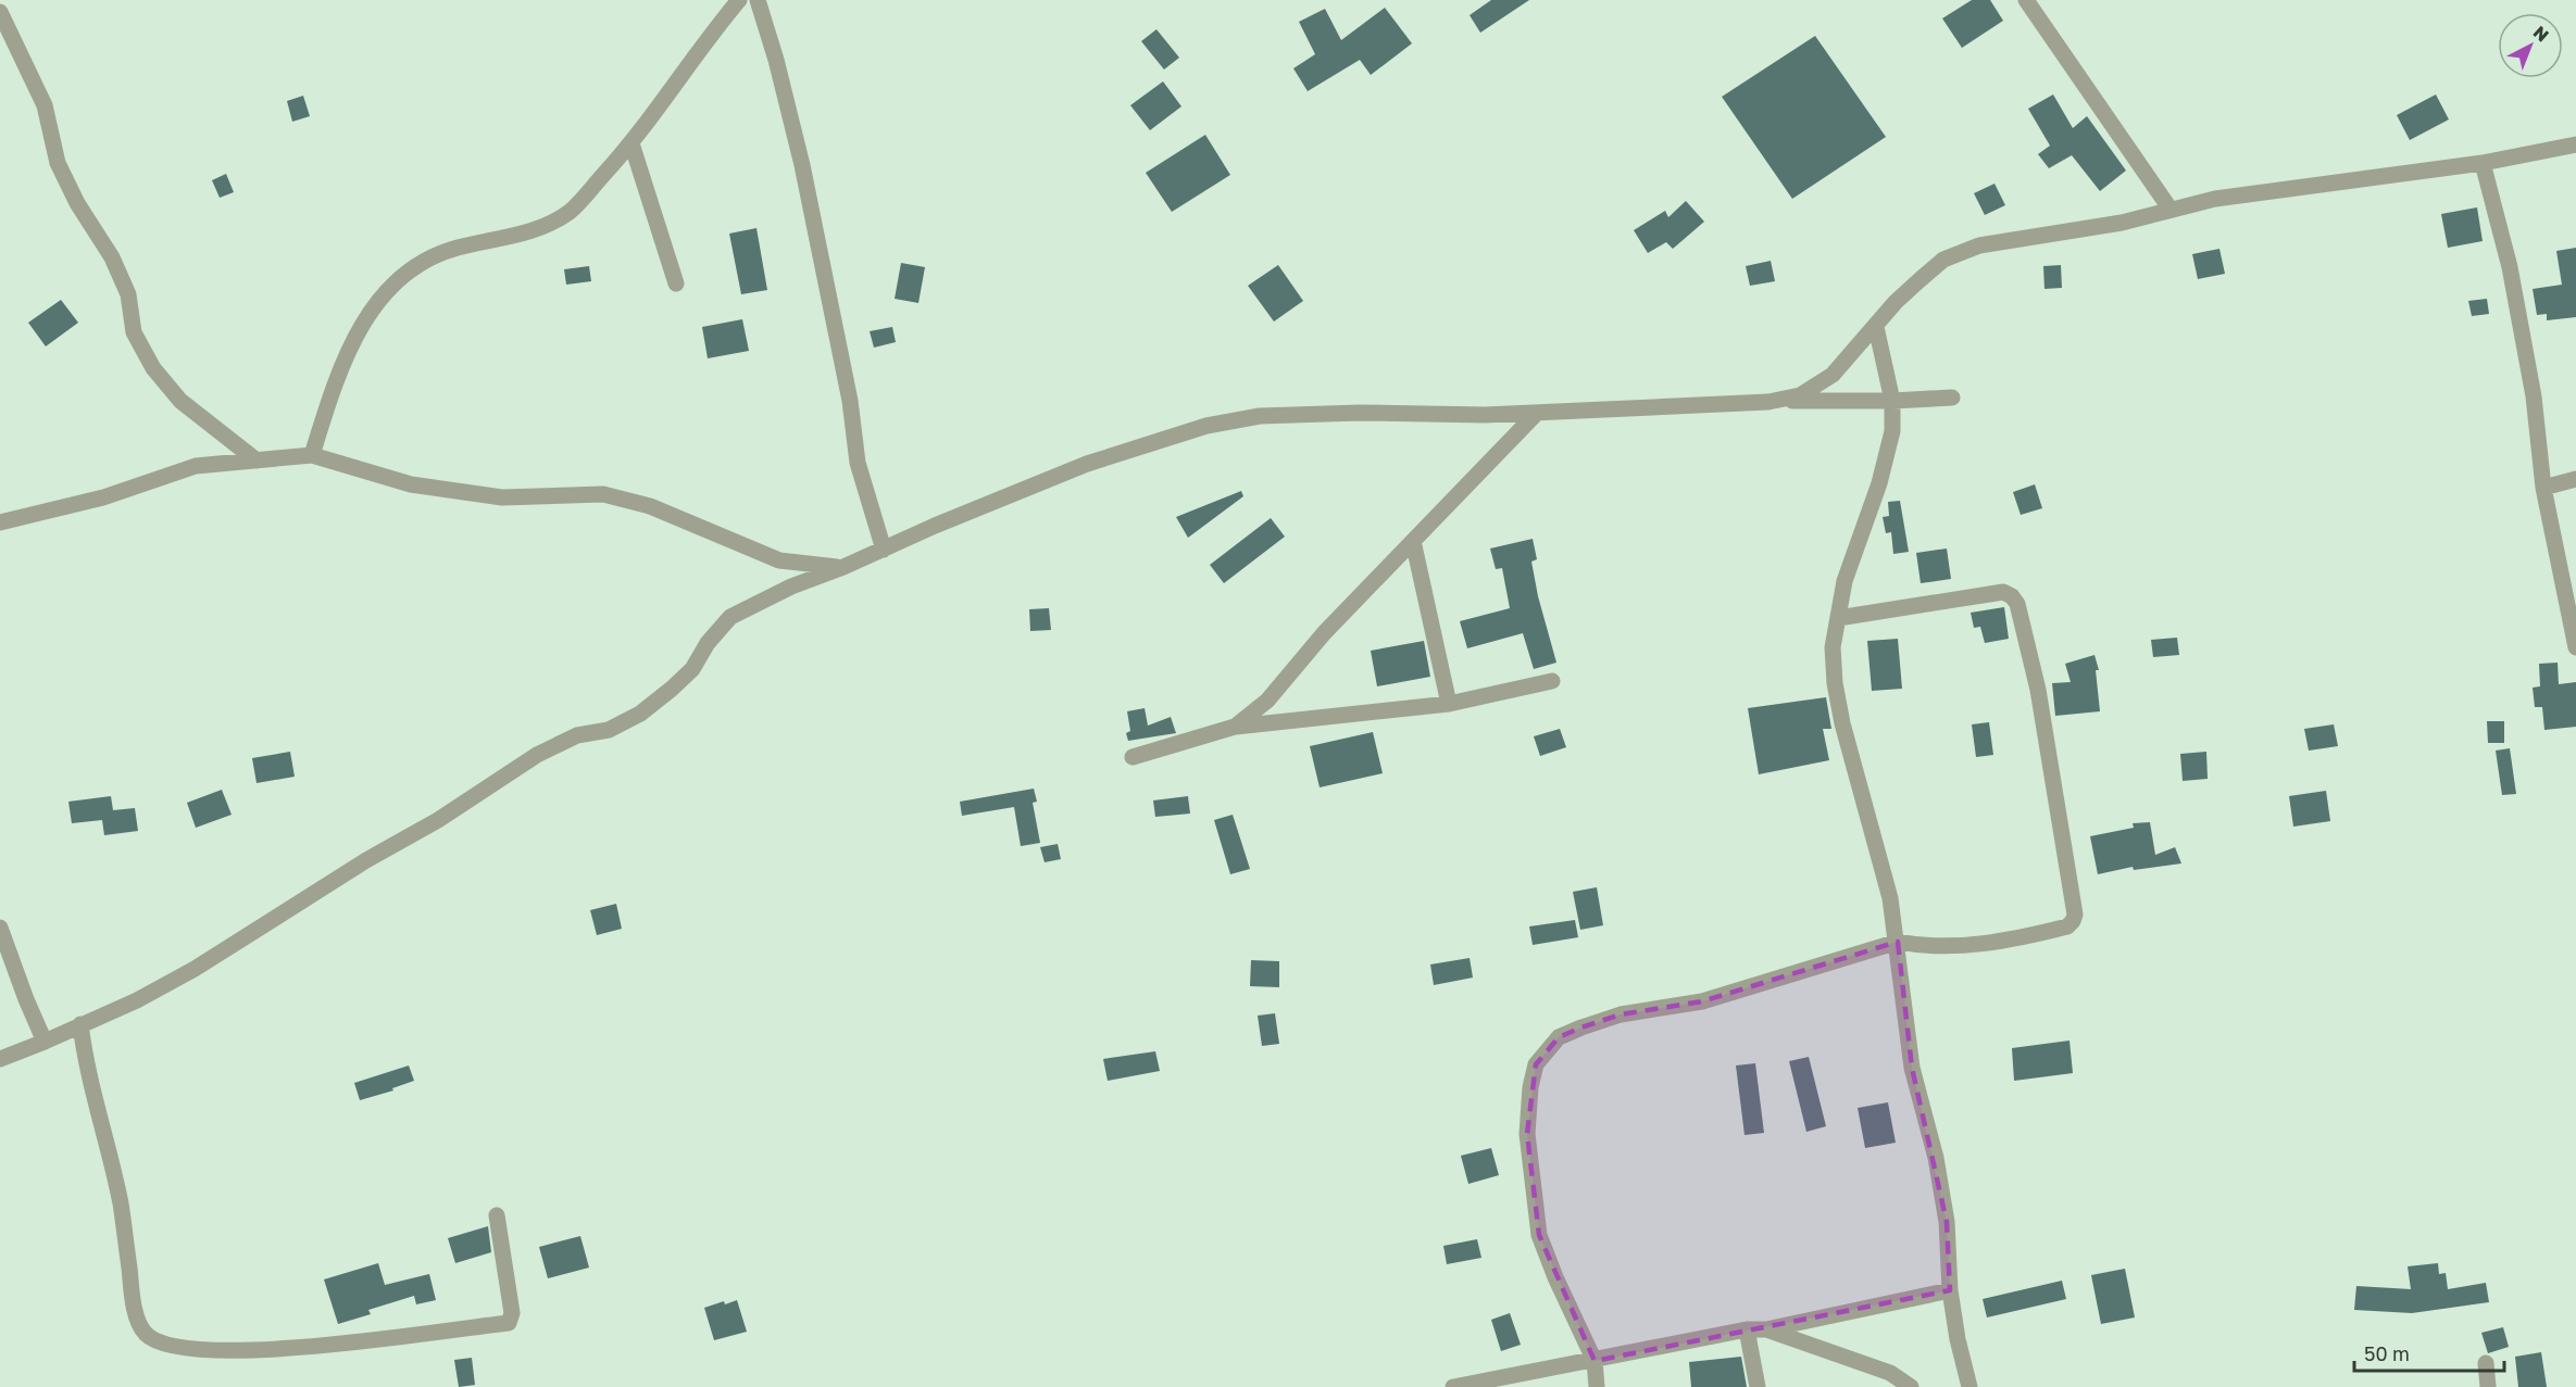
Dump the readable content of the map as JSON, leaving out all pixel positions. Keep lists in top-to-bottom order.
{
  "scale_bar": "50 m",
  "north": "top right"
}
